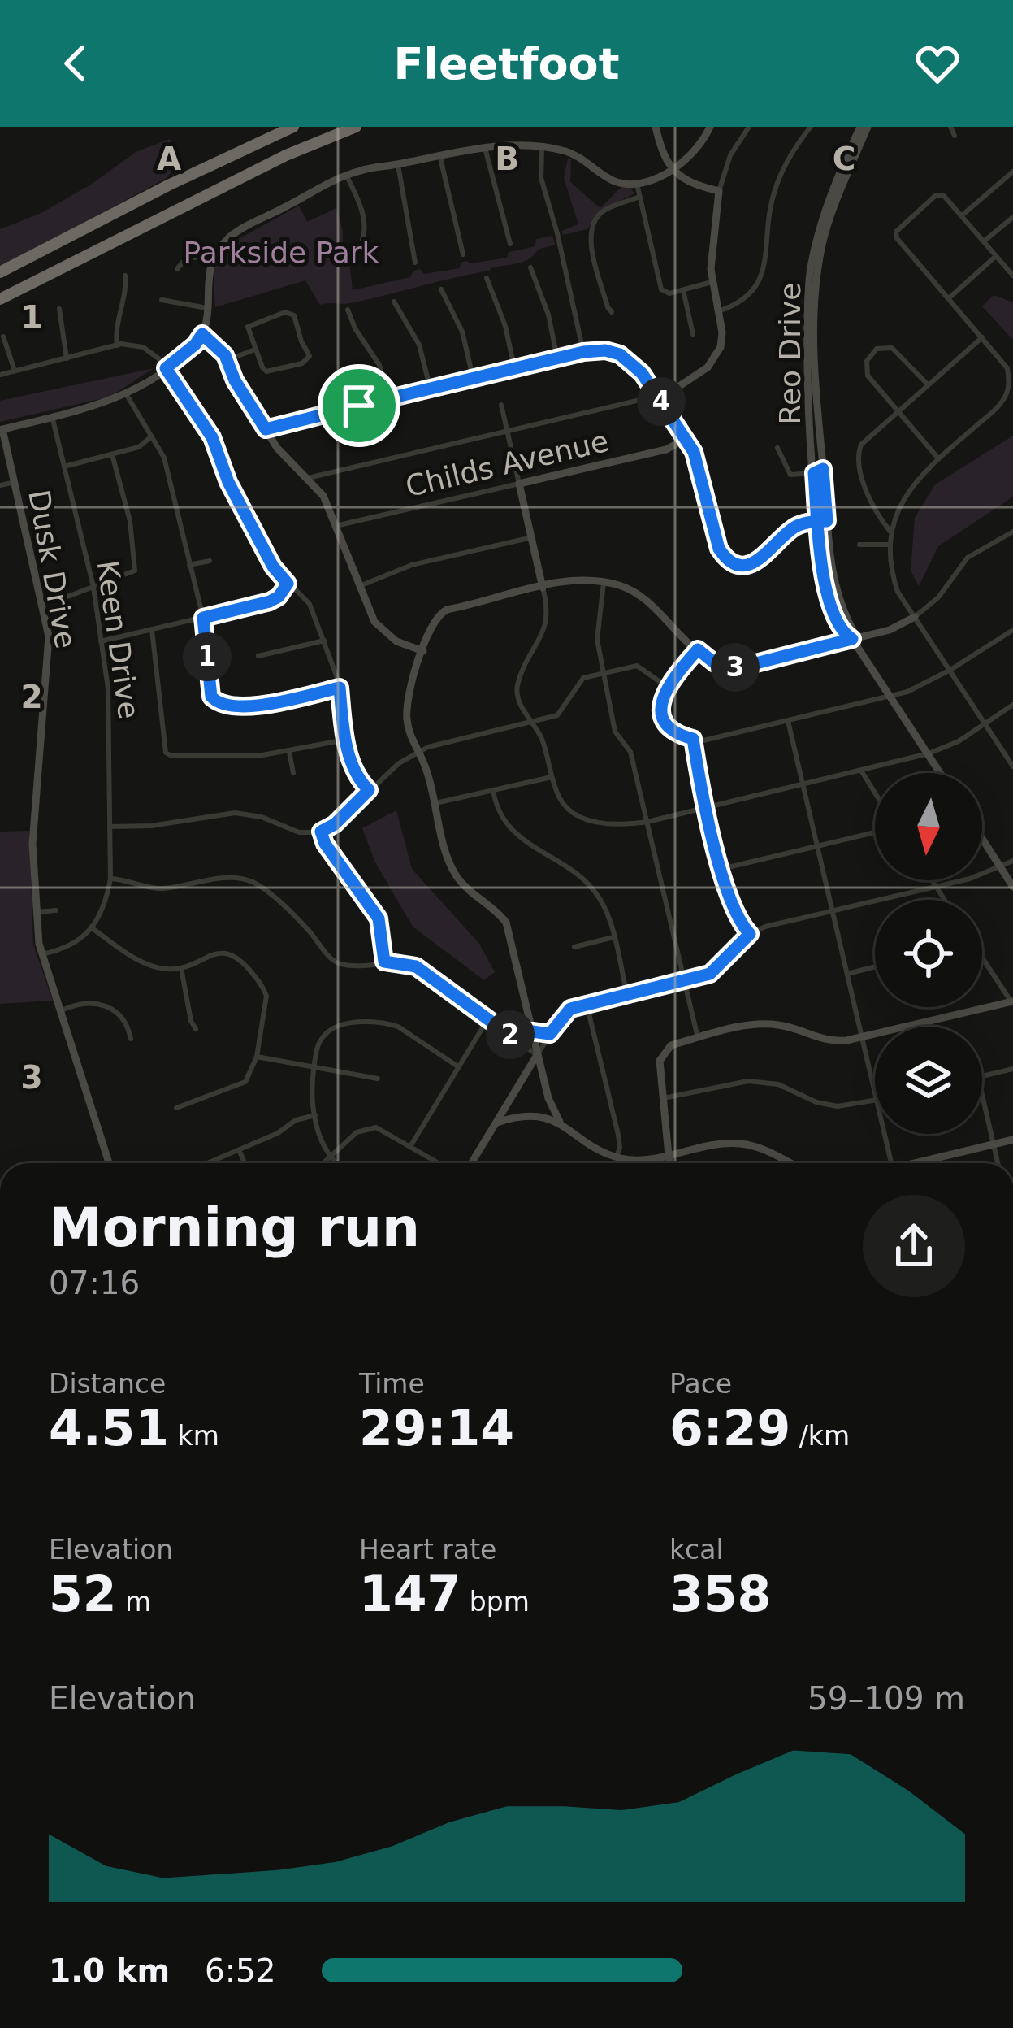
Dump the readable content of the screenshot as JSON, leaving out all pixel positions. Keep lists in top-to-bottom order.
{
  "streets": {
    "street": [
      "Reo Drive",
      "Childs Avenue",
      "Dusk Drive",
      "Keen Drive"
    ]
  },
  "parks": ["Parkside Park"],
  "north": "bottom",
  "page": {
    "header": "Fleetfoot",
    "pins": [
      "4",
      "1",
      "3",
      "2"
    ],
    "heading": ["Morning run", "07:16"],
    "stats": [
      ["Distance", "4.51 km"],
      ["Time", "29:14"],
      ["Pace", "6:29 /km"],
      ["Elevation", "52 m"],
      ["Heart rate", "147 bpm"],
      ["kcal", "358"]
    ],
    "chart": ["Elevation", "59–109 m"],
    "list": [
      {
        "name": "1.0 km",
        "note": "6:52"
      }
    ]
  },
  "grid": {
    "columns": ["A", "B", "C"],
    "rows": ["1", "2", "3"]
  }
}
